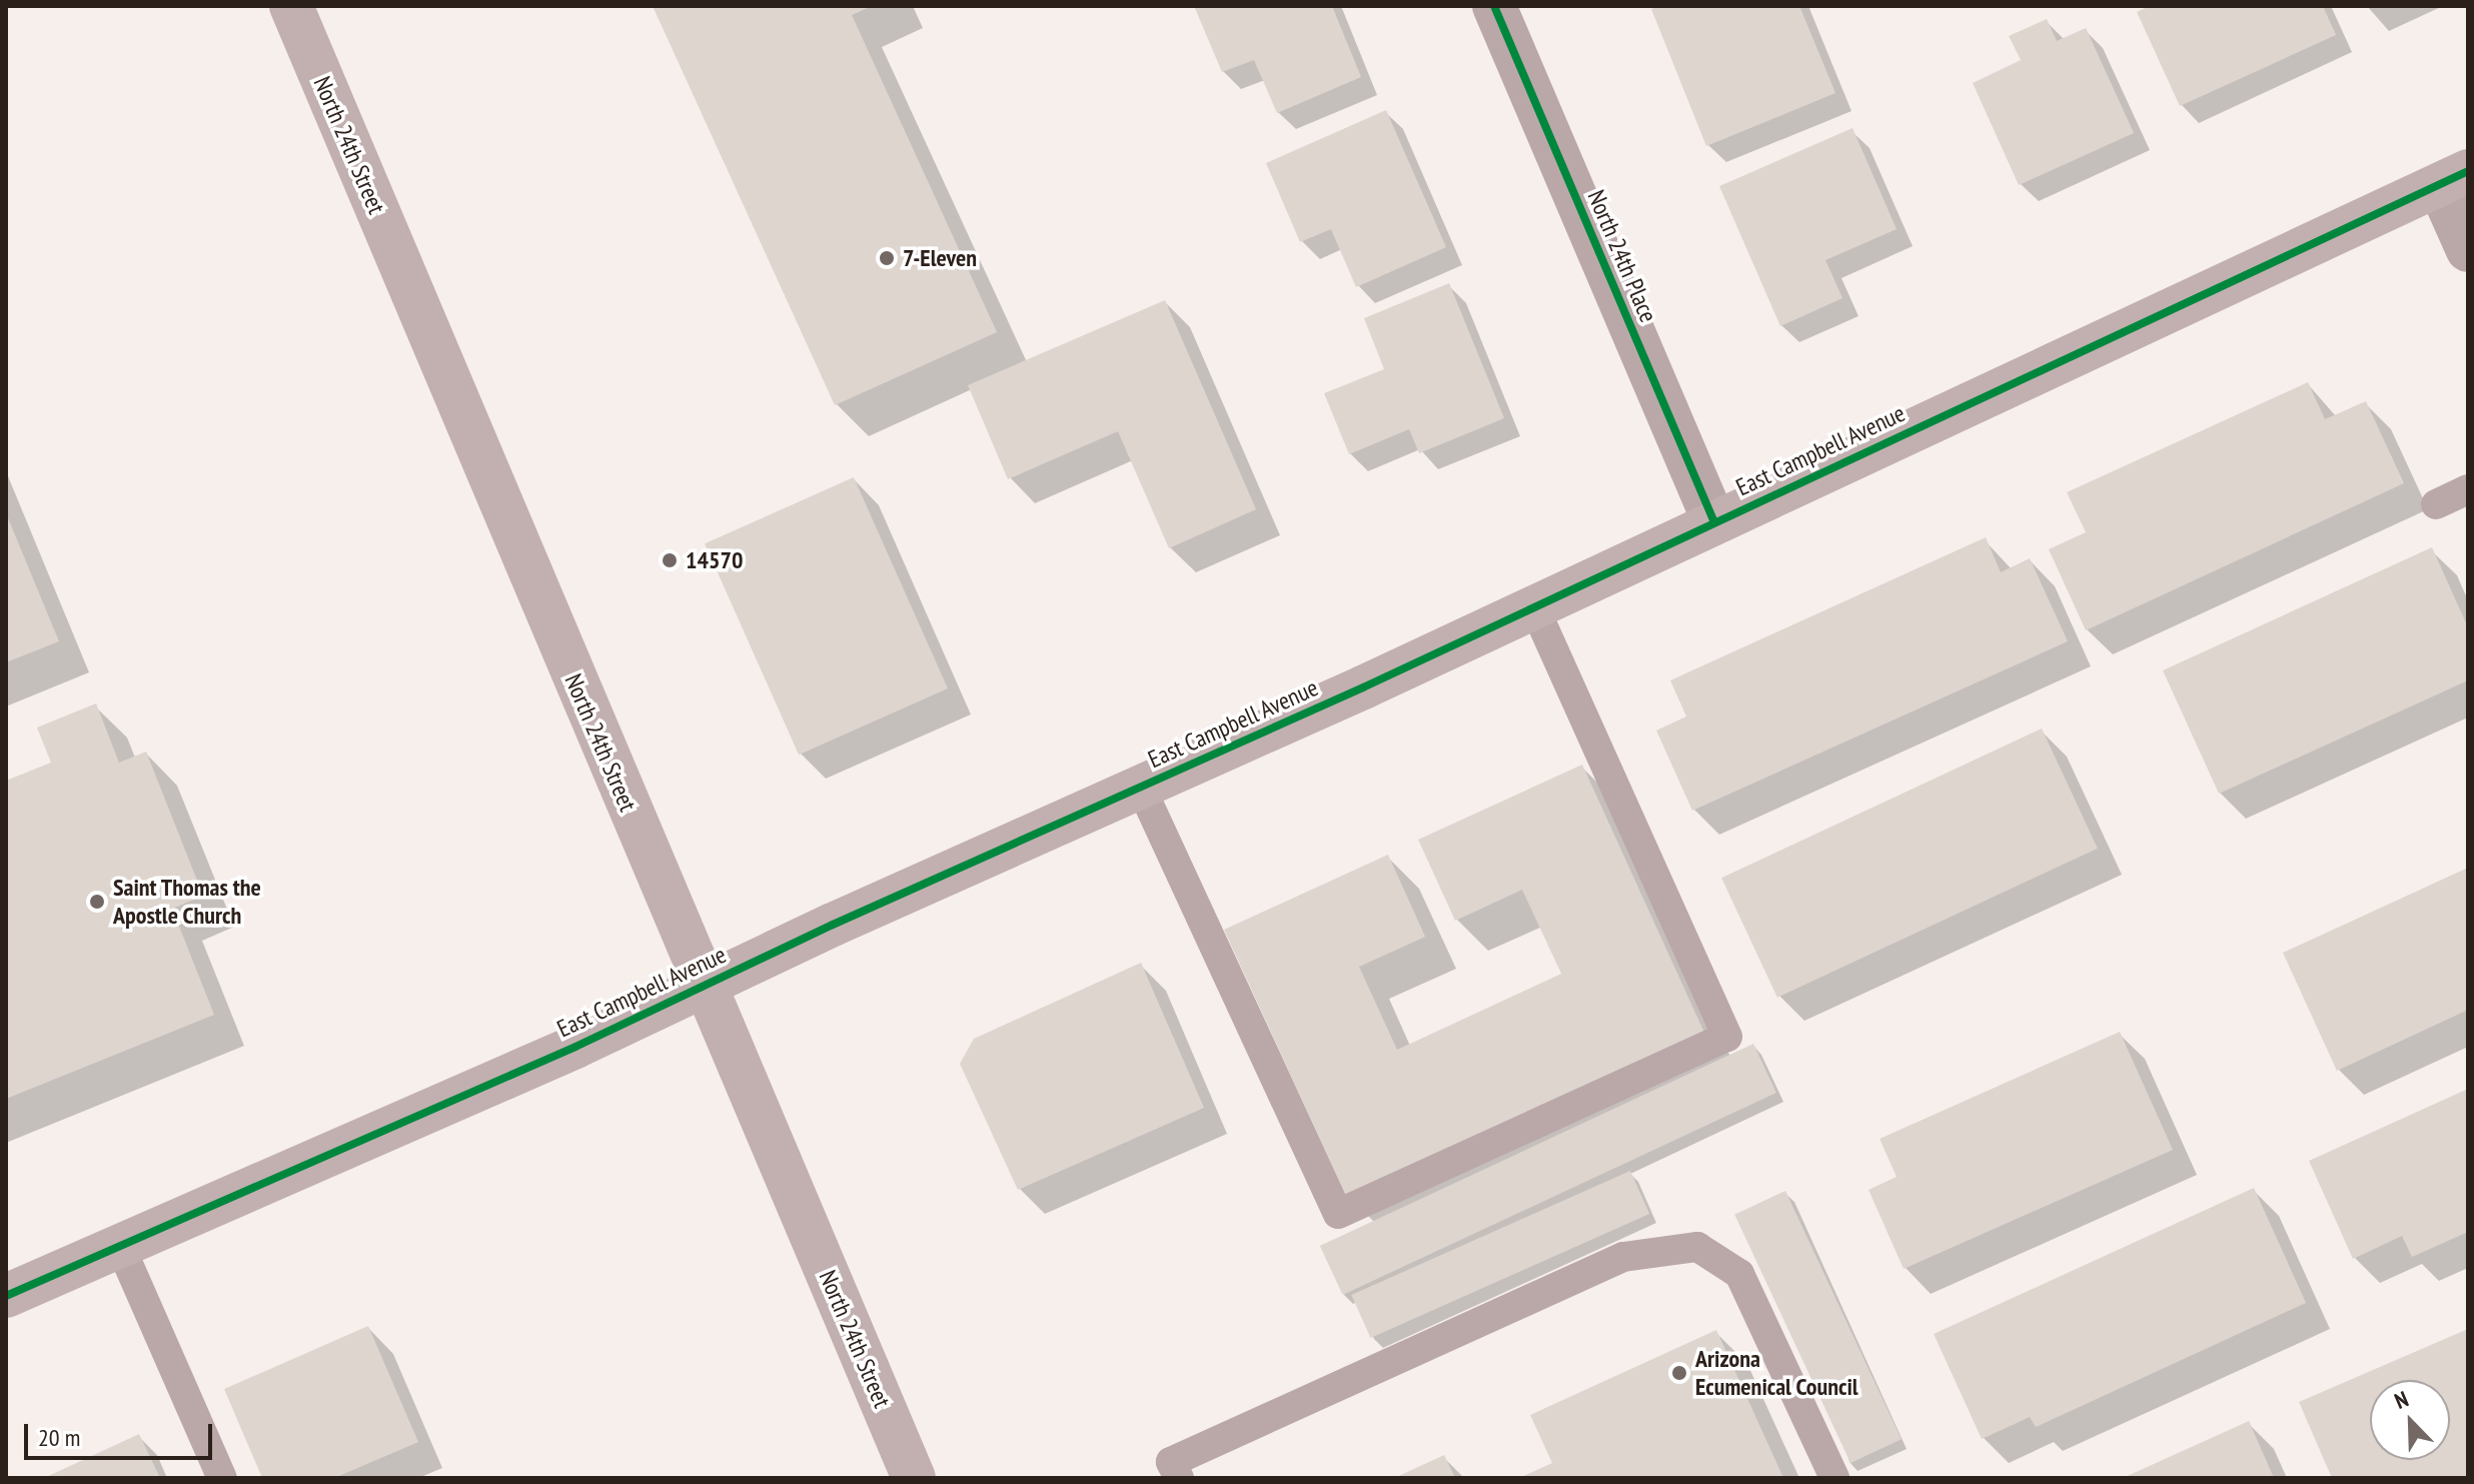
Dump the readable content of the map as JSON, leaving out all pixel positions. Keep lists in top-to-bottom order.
{
  "streets": {
    "street": ["North 24th Street", "North 24th Place", "East Campbell Avenue"]
  },
  "crossings": [
    ["North 24th Street", "East Campbell Avenue"],
    ["North 24th Place", "East Campbell Avenue"]
  ],
  "places": [
    "7-Eleven",
    "14570",
    "Saint Thomas the Apostle Church",
    "Arizona Ecumenical Council"
  ],
  "scale_bar": "20 m",
  "north": "top left"
}
